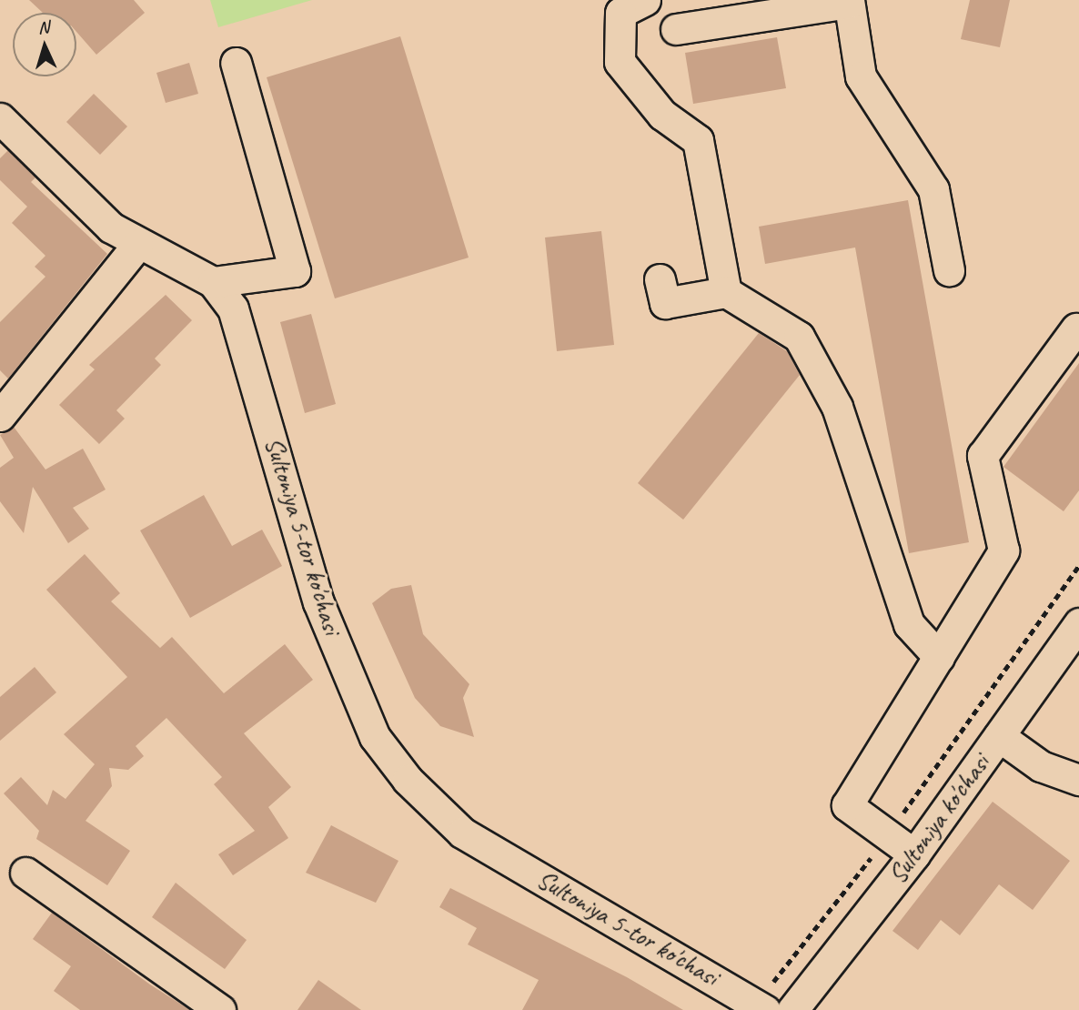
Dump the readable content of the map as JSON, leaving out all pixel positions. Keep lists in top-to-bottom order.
{
  "streets": {
    "street": ["Sultoniya 5-tor ko'chasi", "Sultoniya ko'chasi"]
  },
  "north": "top"
}
